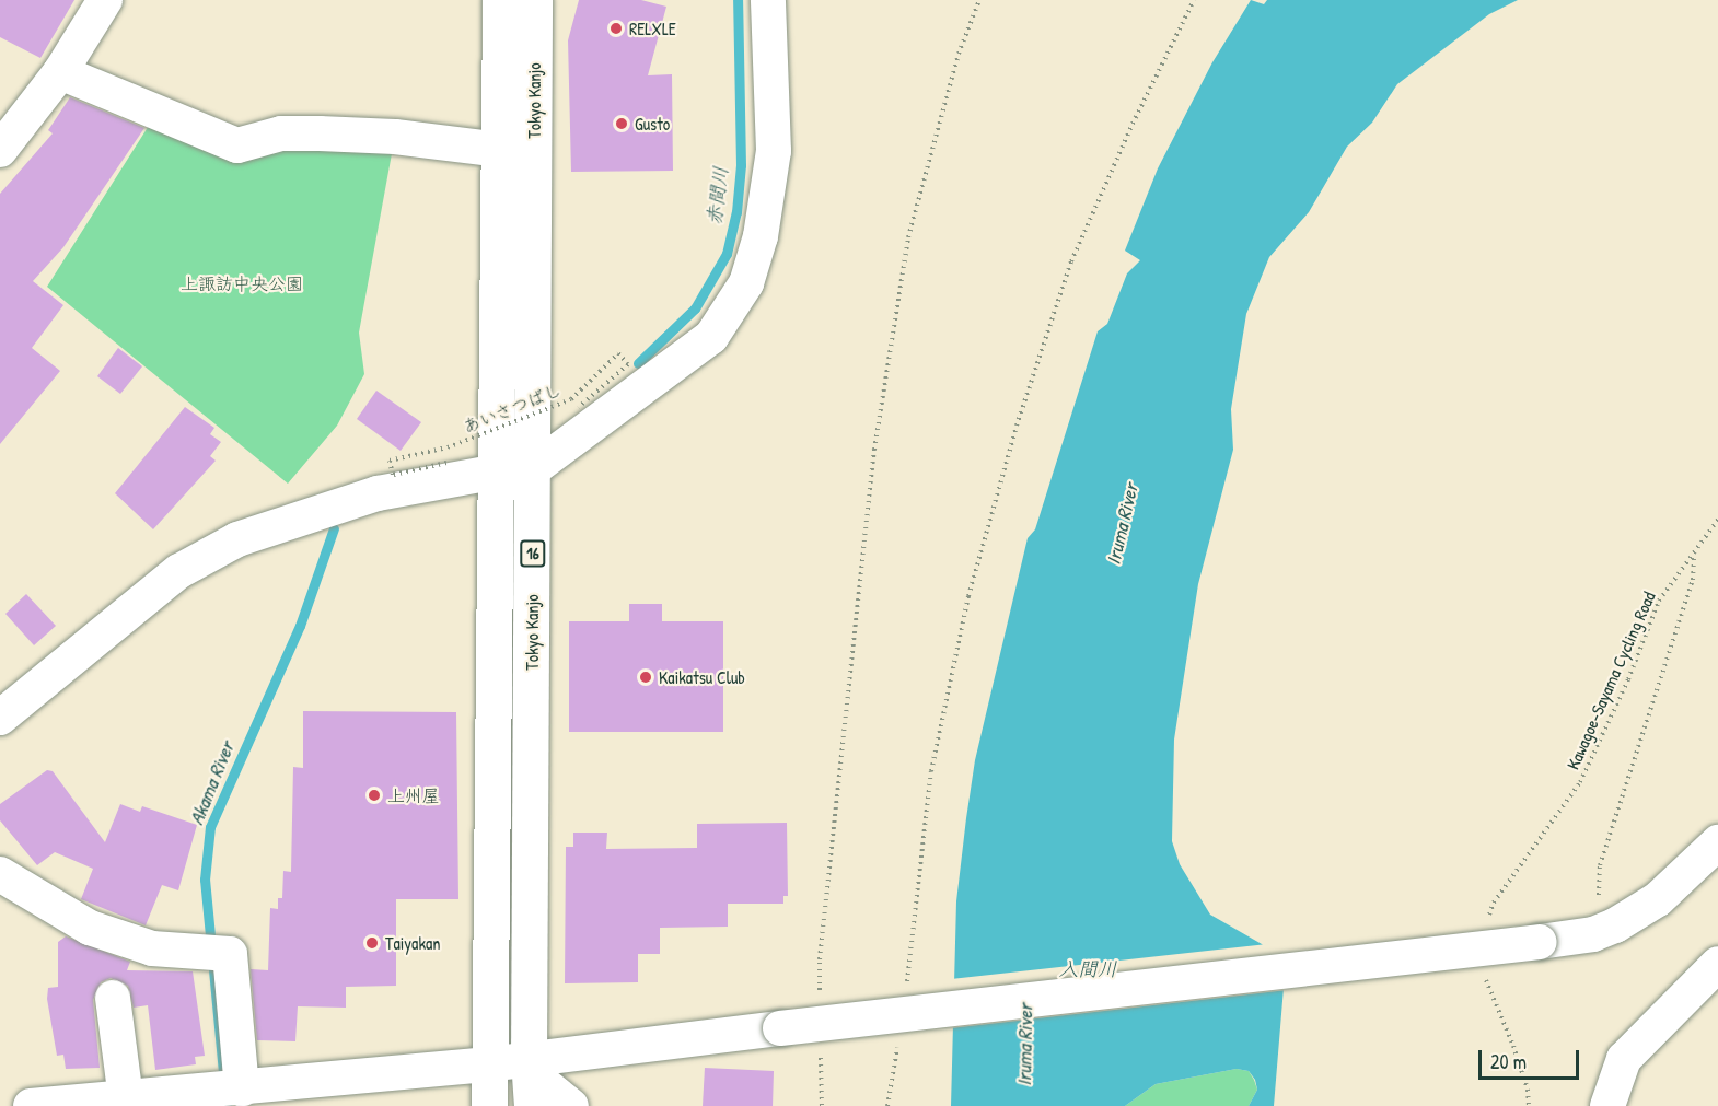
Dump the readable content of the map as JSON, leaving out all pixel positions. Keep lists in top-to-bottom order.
{
  "streets": {
    "highway": ["Tokyo Kanjo", "16"],
    "path": ["あいさつばし", "Kawagoe-Sayama Cycling Road"]
  },
  "water": [
    "赤間川",
    "Iruma River",
    "Akama River",
    "入間川"
  ],
  "parks": ["上諏訪中央公園"],
  "places": [
    "RELXLE",
    "Gusto",
    "Kaikatsu Club",
    "上州屋",
    "Taiyakan"
  ],
  "scale_bar": "20 m"
}
